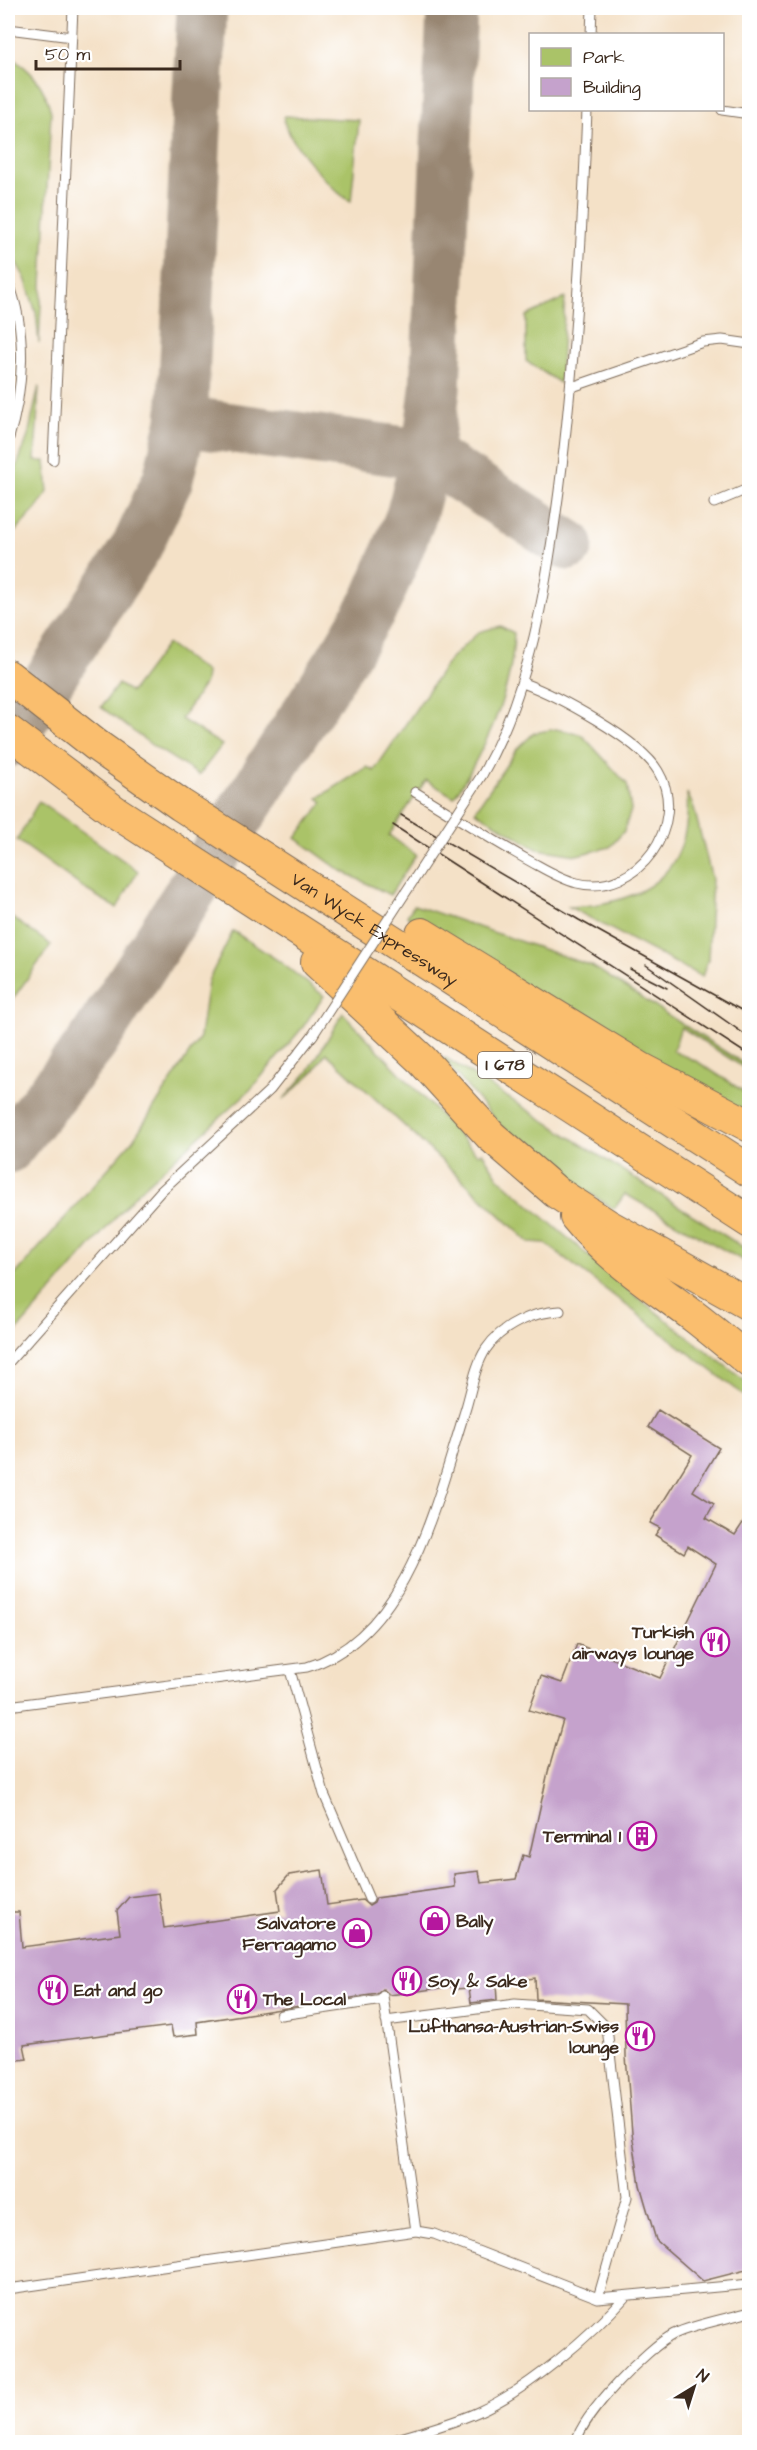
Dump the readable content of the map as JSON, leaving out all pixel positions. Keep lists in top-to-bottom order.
{
  "streets": {
    "highway": ["Van Wyck Expressway", "I 678"]
  },
  "places": {
    "restaurant": [
      "Turkish airways lounge",
      "Soy & Sake",
      "Eat and go",
      "The Local",
      "Lufthansa-Austrian-Swiss lounge"
    ],
    "building": ["Terminal 1"],
    "shop": ["Bally", "Salvatore Ferragamo"]
  },
  "legend": ["Park", "Building"],
  "scale_bar": "50 m",
  "north": "top right"
}
